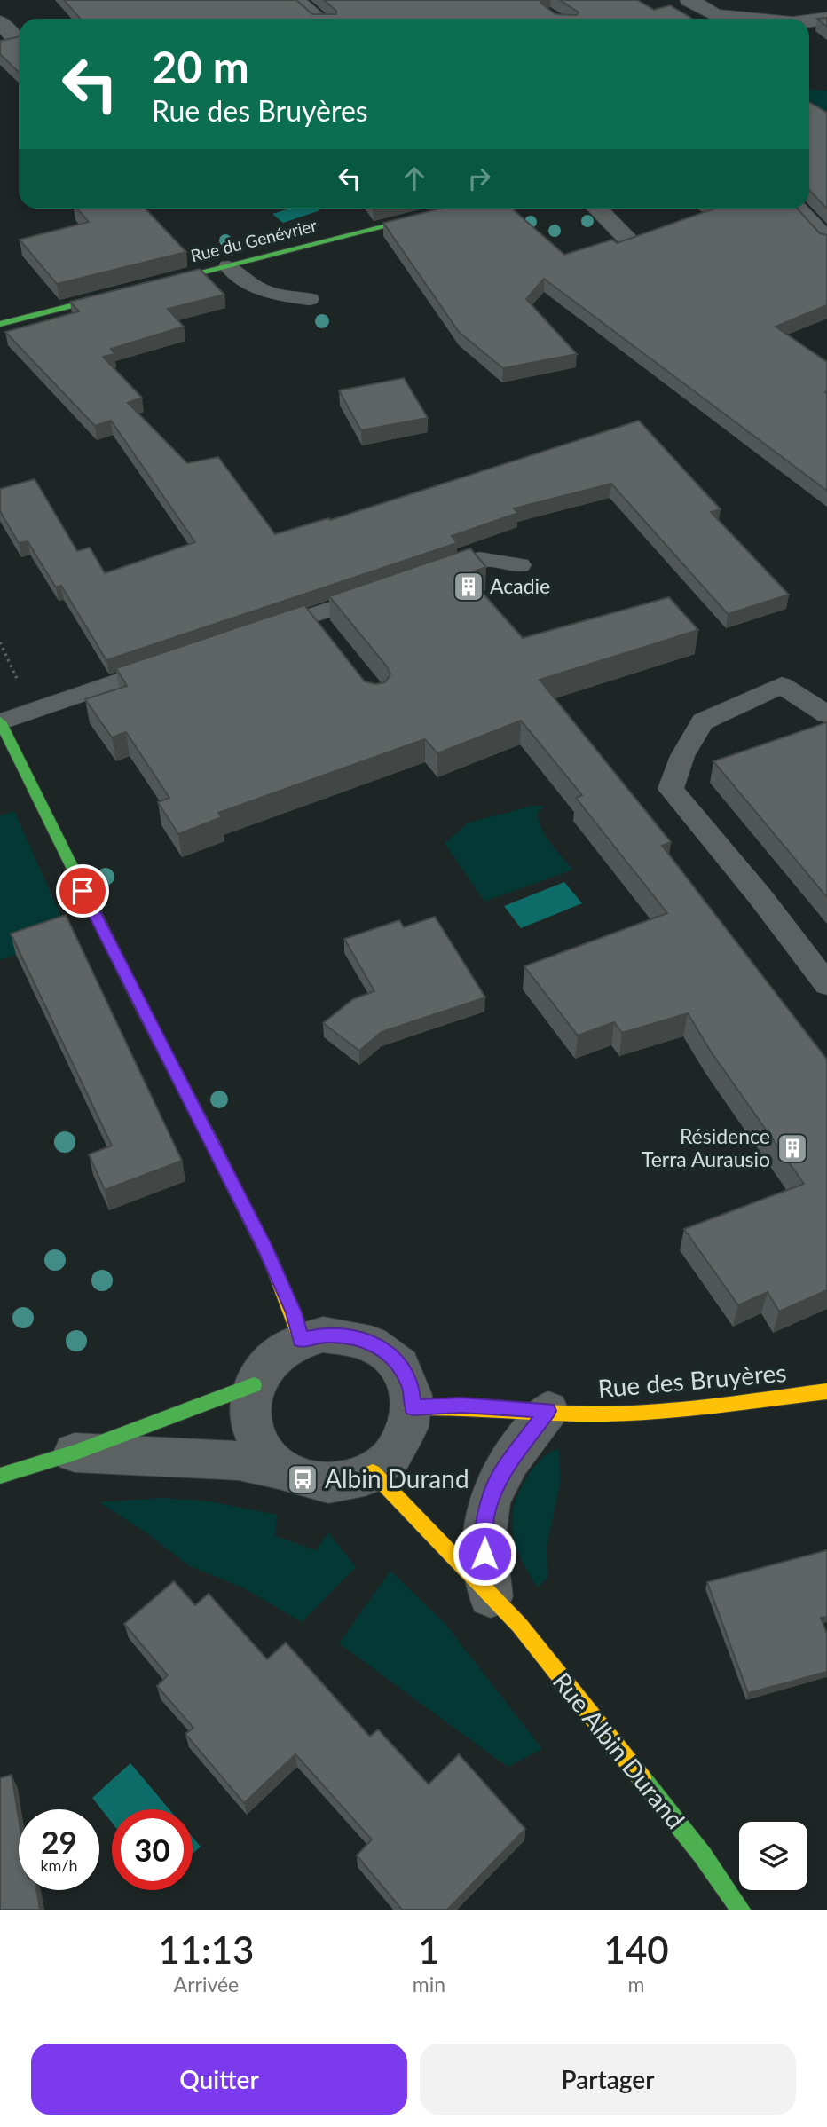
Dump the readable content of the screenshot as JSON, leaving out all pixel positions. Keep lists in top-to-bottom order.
{
  "streets": {
    "street": ["Rue du Genévrier", "Rue des Bruyères", "Rue Albin Durand"]
  },
  "crossings": [
    ["Rue des Bruyères", "Rue Albin Durand"]
  ],
  "places": {
    "building": ["Acadie", "Résidence Terra Aurausio"],
    "bus stop": ["Albin Durand"]
  },
  "page": {
    "turn": ["20 m", "Rue des Bruyères"],
    "speed": "29 km/h",
    "limit": "30",
    "eta": [
      "11:13",
      "Arrivée",
      "1",
      "min",
      "140",
      "m"
    ],
    "buttons": ["Quitter", "Partager"]
  }
}
